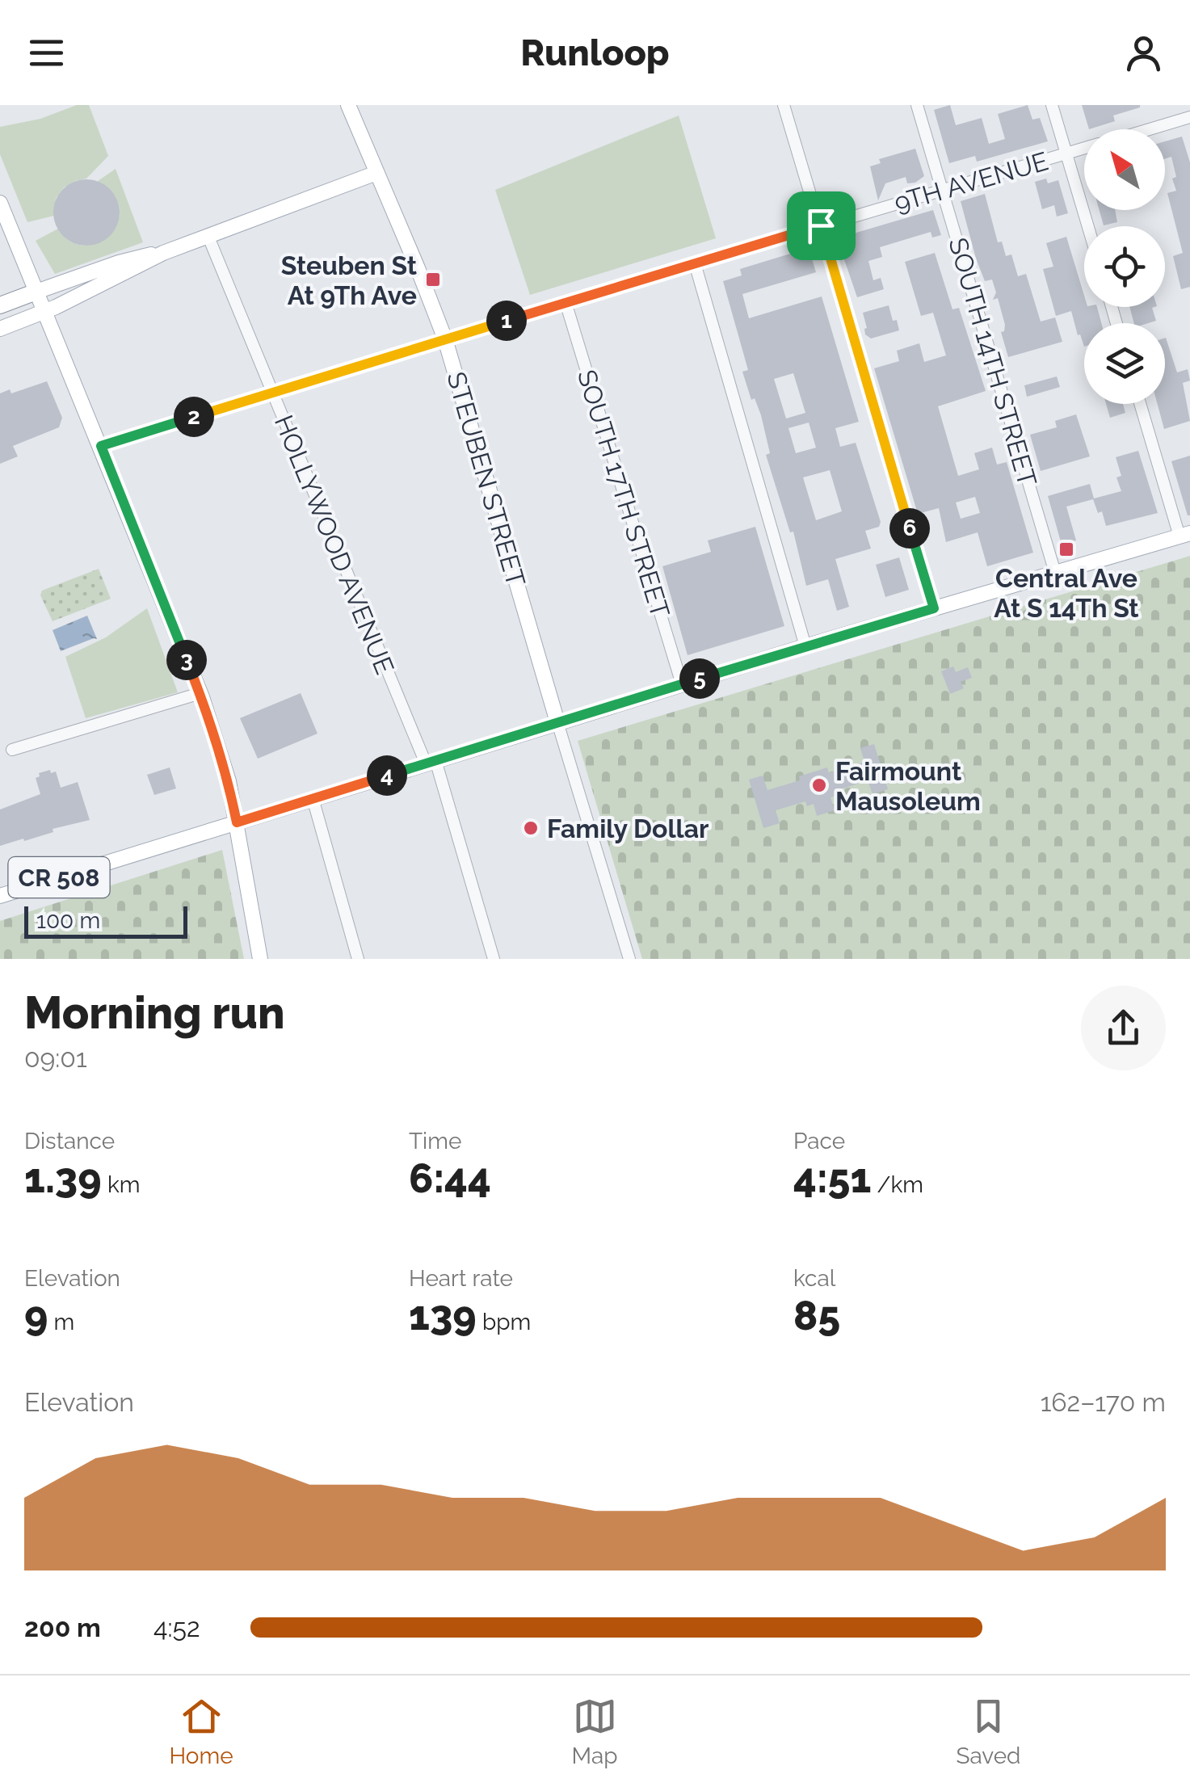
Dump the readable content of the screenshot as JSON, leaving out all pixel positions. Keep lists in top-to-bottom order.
{
  "streets": {
    "main road": ["STEUBEN STREET", "CR 508"],
    "street": [
      "9TH AVENUE",
      "SOUTH 14TH STREET",
      "SOUTH 17TH STREET",
      "HOLLYWOOD AVENUE"
    ]
  },
  "crossings": [
    ["9TH AVENUE", "SOUTH 14TH STREET"],
    ["9TH AVENUE", "STEUBEN STREET"],
    ["9TH AVENUE", "SOUTH 17TH STREET"],
    ["9TH AVENUE", "HOLLYWOOD AVENUE"],
    ["SOUTH 14TH STREET", "CR 508"],
    ["STEUBEN STREET", "CR 508"],
    ["SOUTH 17TH STREET", "CR 508"],
    ["HOLLYWOOD AVENUE", "CR 508"]
  ],
  "places": {
    "transit": ["Steuben St At 9Th Ave", "Central Ave At S 14Th St"],
    "other": ["Fairmount Mausoleum", "Family Dollar"]
  },
  "scale_bar": "100 m",
  "north": "top left",
  "page": {
    "header": "Runloop",
    "pins": [
      "1",
      "2",
      "6",
      "3",
      "5",
      "4"
    ],
    "scale": "100 m",
    "heading": ["Morning run", "09:01"],
    "stats": [
      ["Distance", "1.39 km"],
      ["Time", "6:44"],
      ["Pace", "4:51 /km"],
      ["Elevation", "9 m"],
      ["Heart rate", "139 bpm"],
      ["kcal", "85"]
    ],
    "chart": ["Elevation", "162–170 m"],
    "list": [
      {
        "name": "200 m",
        "note": "4:52"
      }
    ],
    "tabs": ["Home", "Map", "Saved"]
  }
}
